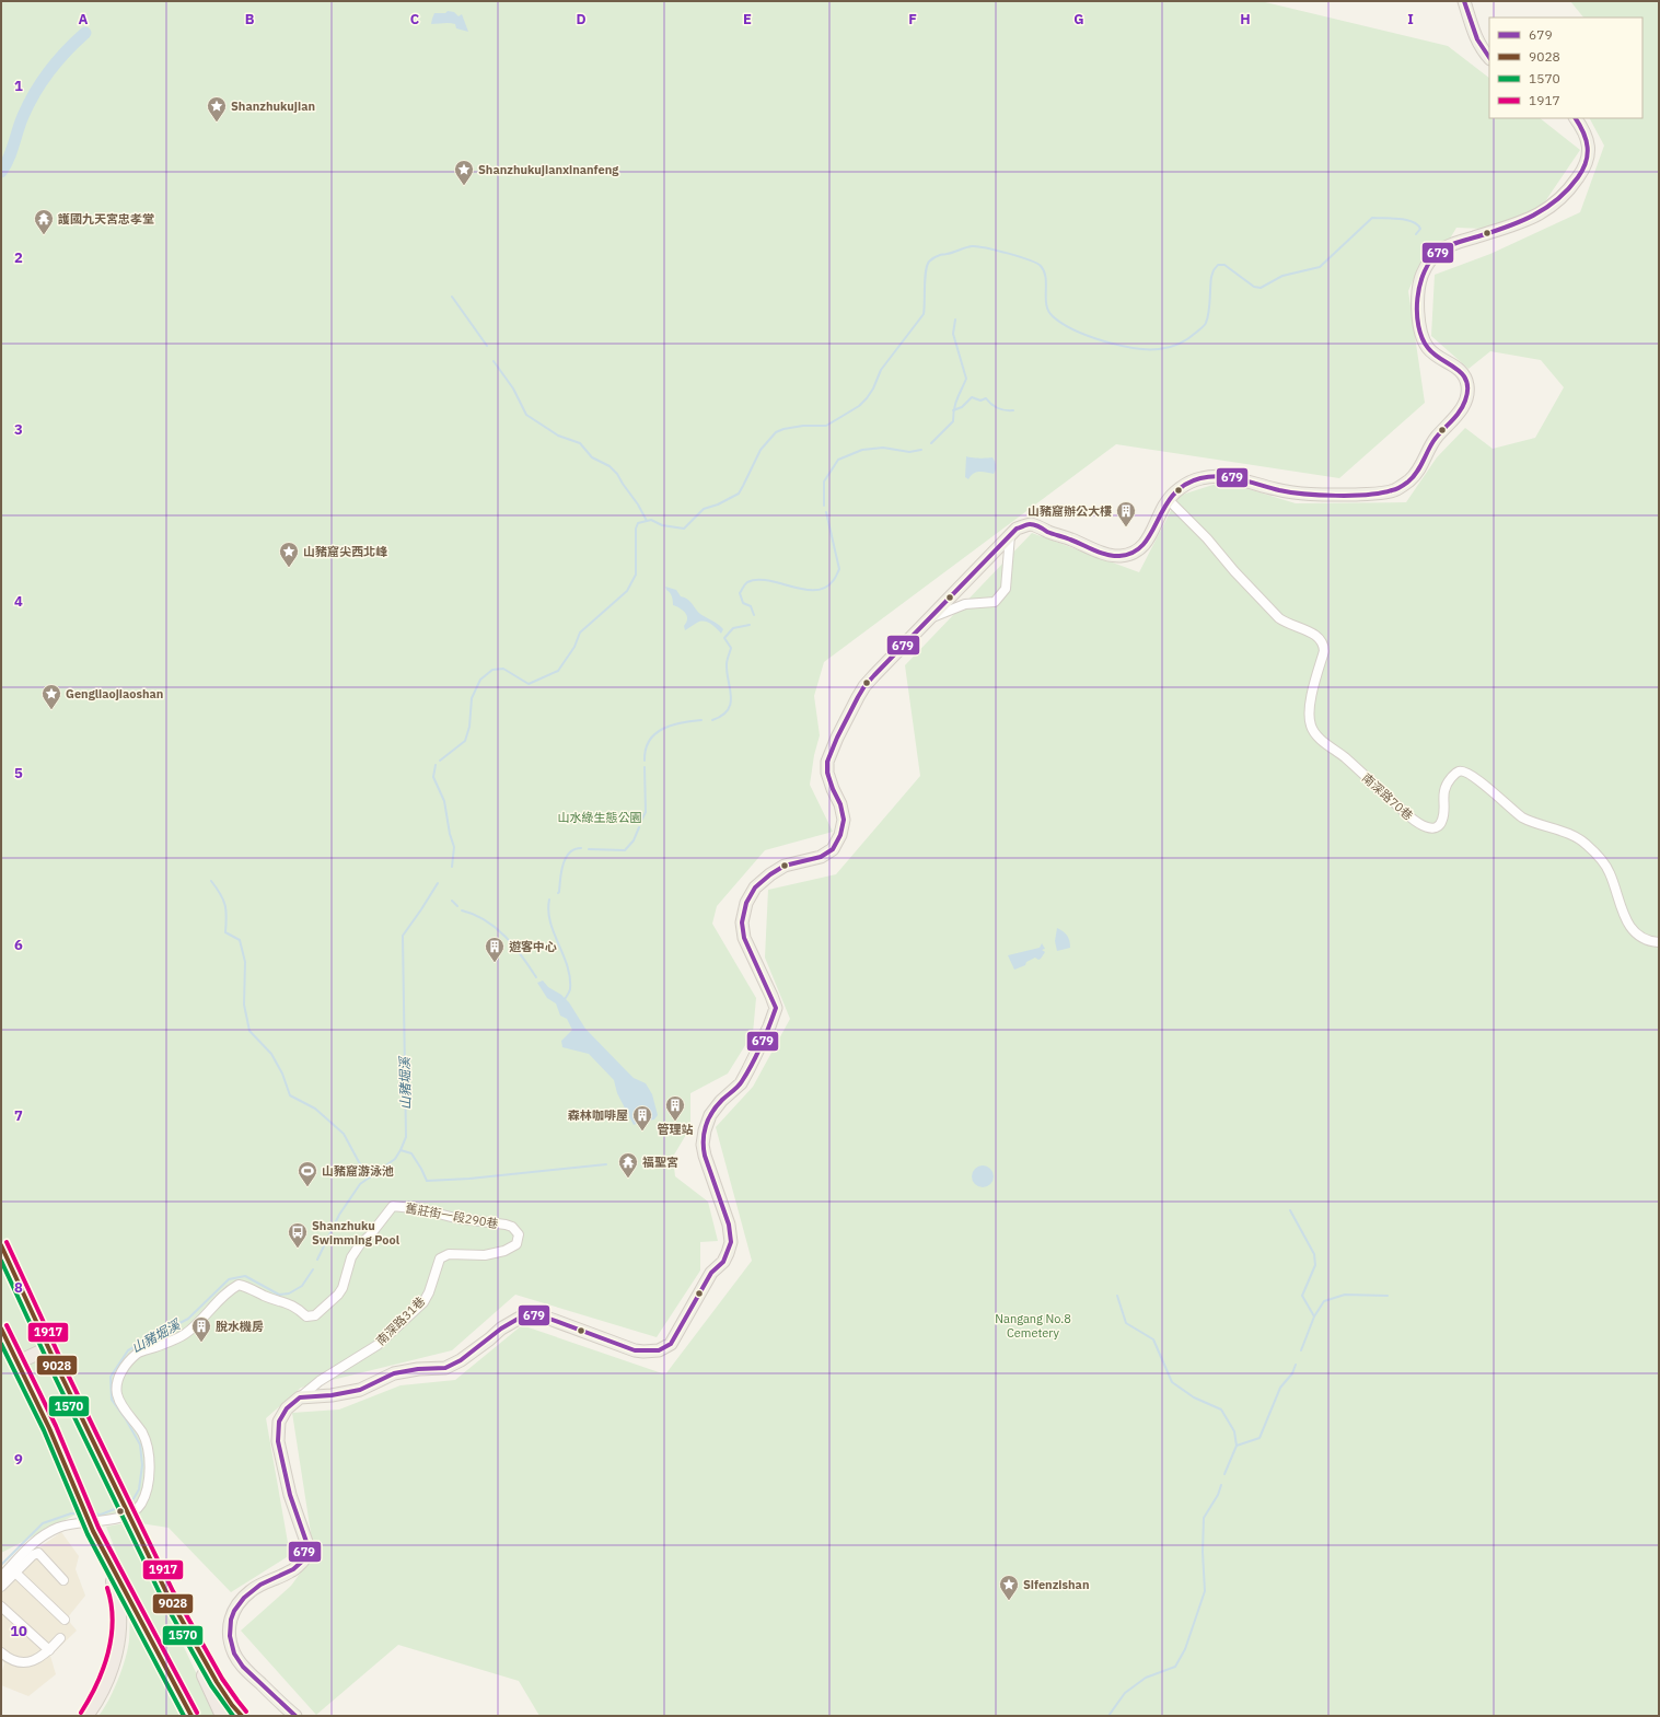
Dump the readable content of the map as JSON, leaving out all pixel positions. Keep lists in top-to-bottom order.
{
  "streets": {
    "street": ["南深路70巷", "舊莊街一段290巷", "南深路31巷"]
  },
  "crossings": [
    ["舊莊街一段290巷", "南深路31巷"]
  ],
  "water": ["山豬堀溪"],
  "parks": ["山水綠生態公園", "Nangang No.8 Cemetery"],
  "places": {
    "place": [
      "Shanzhukujian",
      "Shanzhukujianxinanfeng",
      "山豬窟尖西北峰",
      "Gengliaojiaoshan",
      "Sifenzishan"
    ],
    "temple": ["護國九天宮忠孝堂", "福聖宮"],
    "building": [
      "山豬窟辦公大樓",
      "遊客中心",
      "管理站",
      "森林咖啡屋",
      "脫水機房"
    ],
    "sports": ["山豬窟游泳池"],
    "bus stop": ["Shanzhuku Swimming Pool"]
  },
  "lines": [
    "transit line 679",
    "transit line 1917",
    "transit line 9028",
    "transit line 1570"
  ],
  "legend": [
    "679",
    "9028",
    "1570",
    "1917"
  ],
  "grid": {
    "columns": [
      "A",
      "B",
      "C",
      "D",
      "E",
      "F",
      "G",
      "H",
      "I"
    ],
    "rows": [
      "1",
      "2",
      "3",
      "4",
      "5",
      "6",
      "7",
      "8",
      "9",
      "10"
    ]
  }
}
